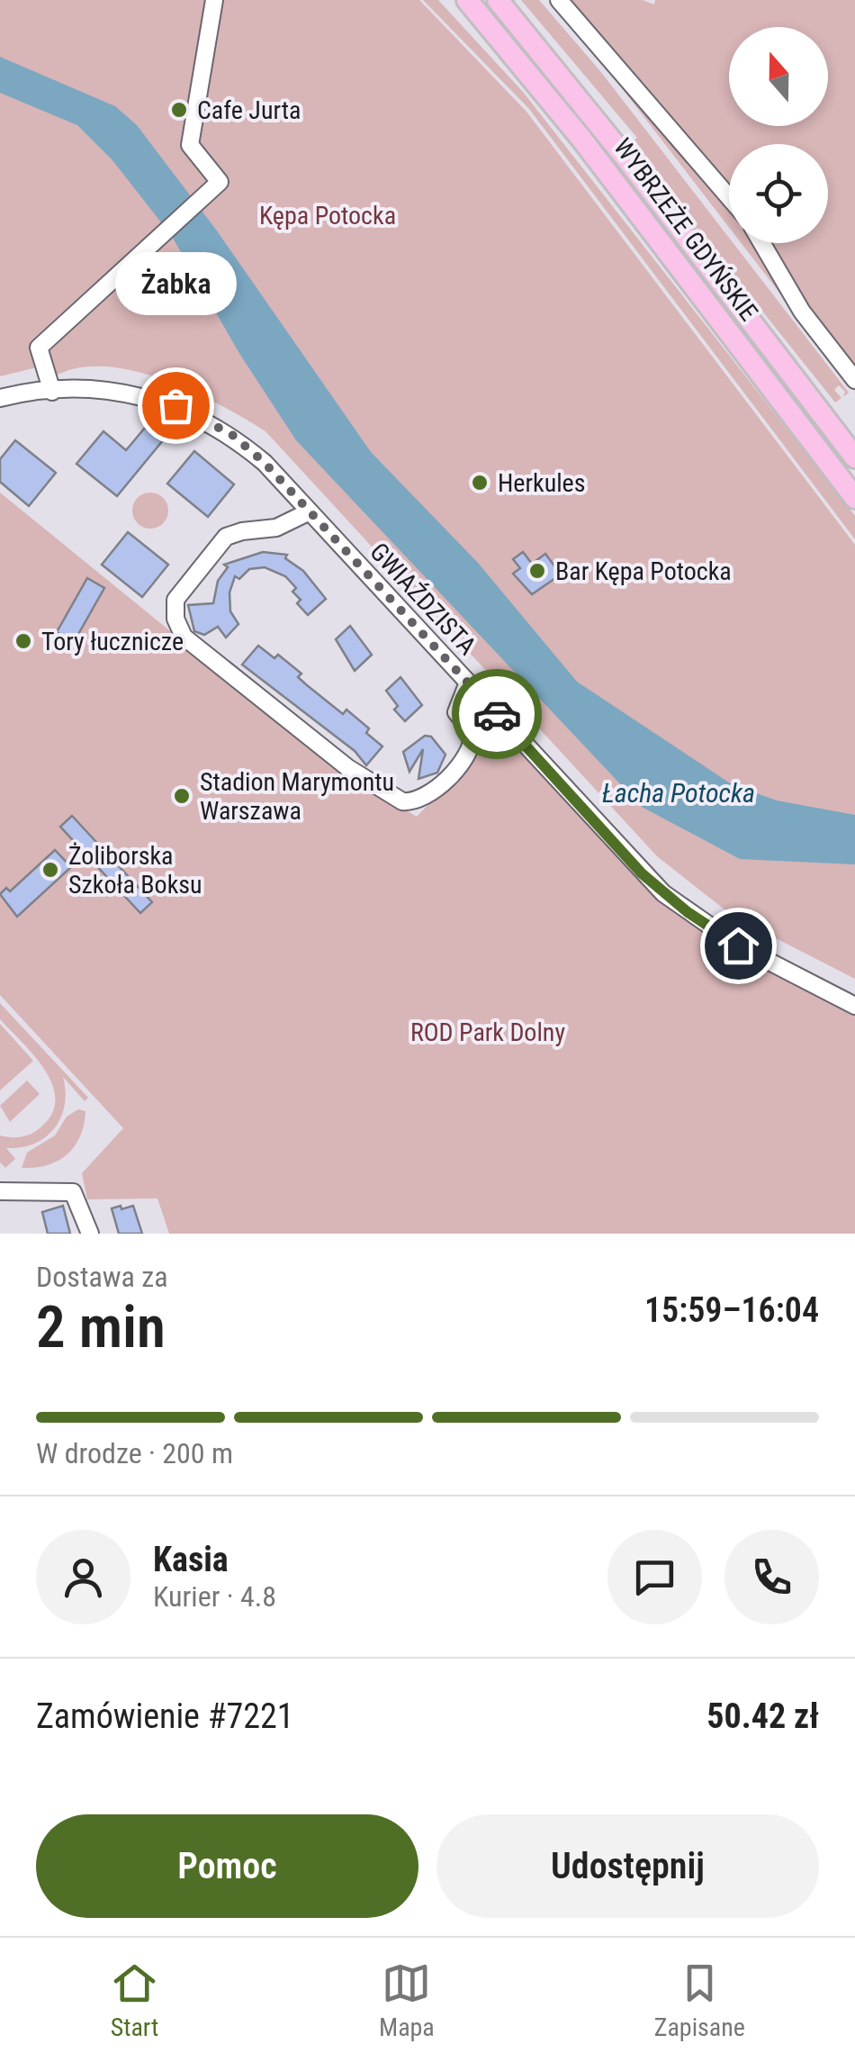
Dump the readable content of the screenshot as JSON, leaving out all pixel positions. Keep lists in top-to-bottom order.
{
  "streets": {
    "main road": ["WYBRZEŻE GDYŃSKIE"],
    "street": ["GWIAŹDZISTA"]
  },
  "water": ["Łacha Potocka"],
  "parks": ["Kępa Potocka", "ROD Park Dolny"],
  "places": [
    "Cafe Jurta",
    "Żabka",
    "Herkules",
    "Bar Kępa Potocka",
    "Tory łucznicze",
    "Stadion Marymontu Warszawa",
    "Żoliborska Szkoła Boksu"
  ],
  "north": "top",
  "page": {
    "bubble": "Żabka",
    "heading": ["2 min", "Dostawa za", "15:59–16:04"],
    "panel": [
      "Kasia",
      "Kurier · 4.8",
      "Zamówienie #7221",
      "50.42 zł"
    ],
    "bar": "W drodze · 200 m",
    "buttons": ["Pomoc", "Udostępnij"],
    "tabs": ["Start", "Mapa", "Zapisane"]
  }
}
